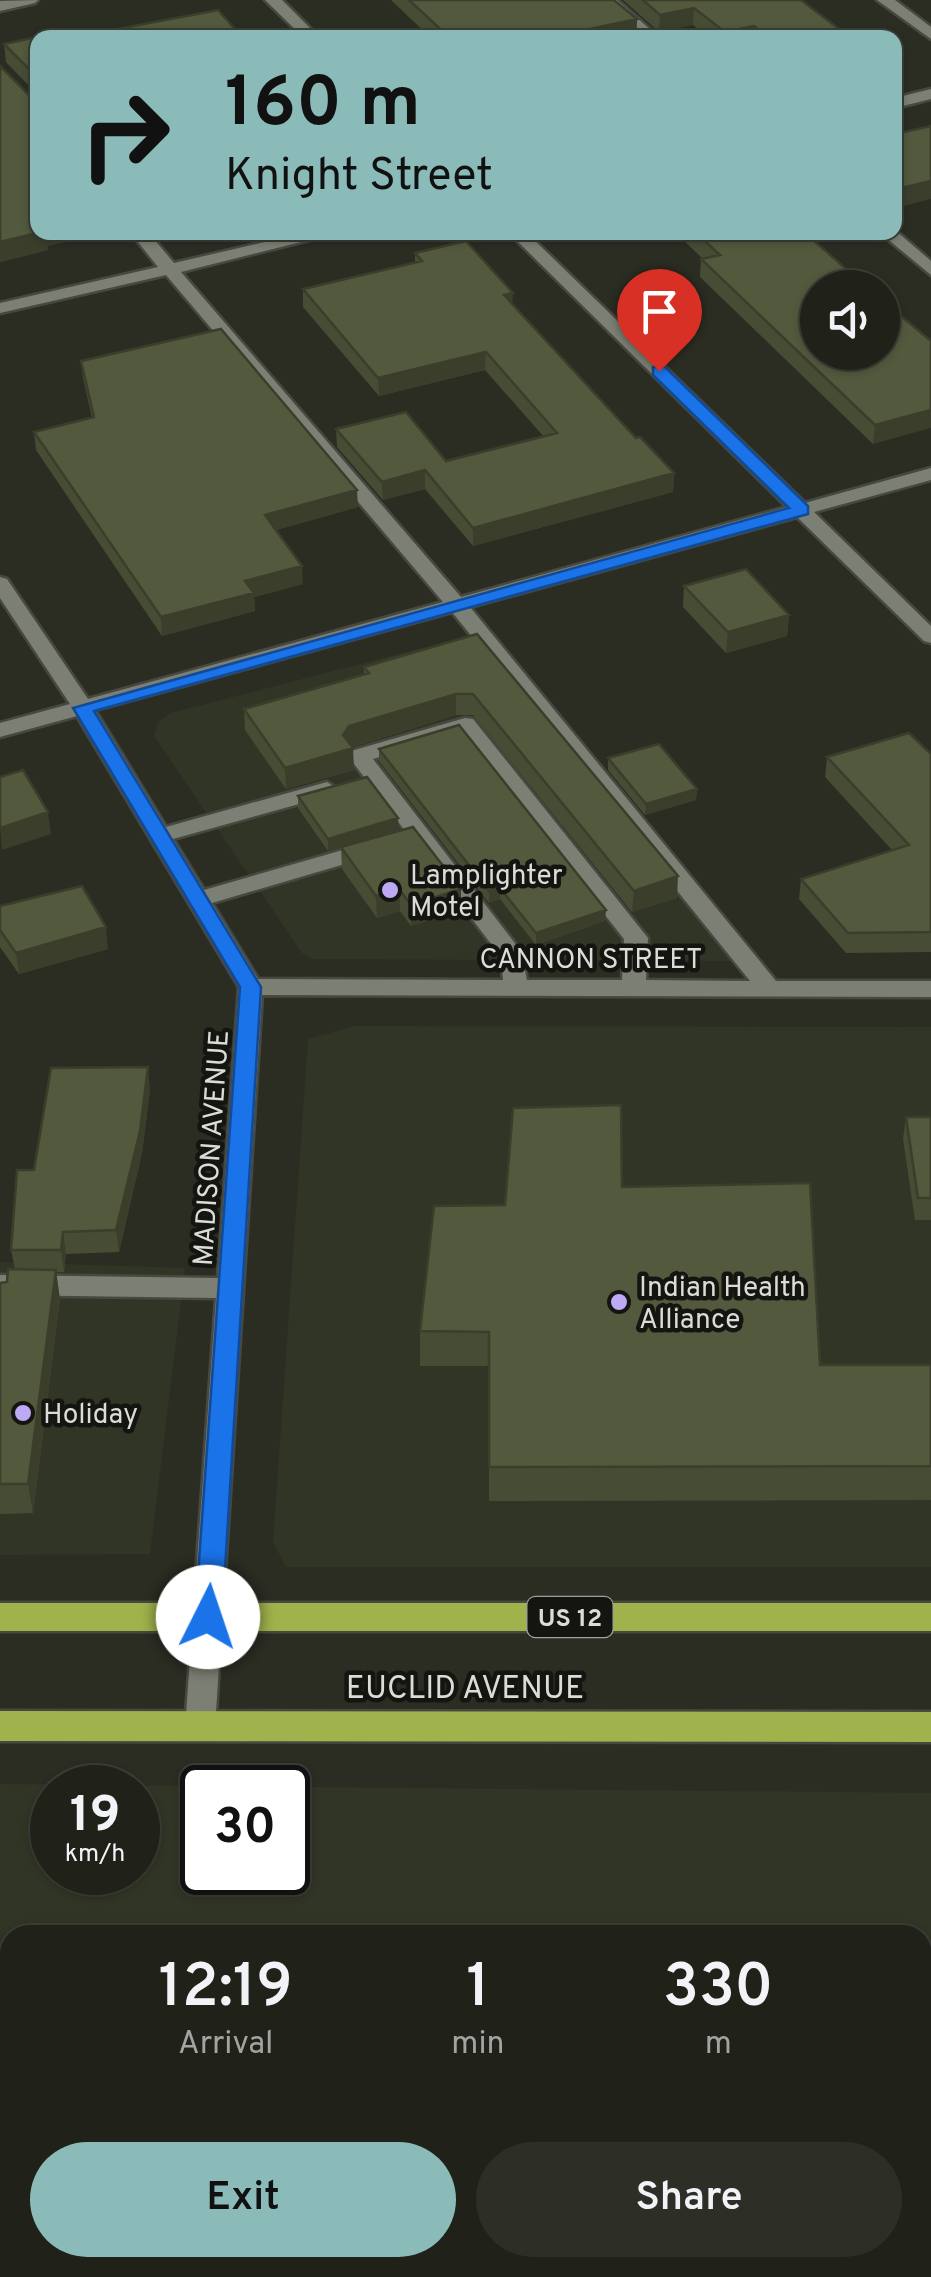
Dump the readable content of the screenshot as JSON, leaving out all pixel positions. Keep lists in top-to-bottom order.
{
  "streets": {
    "highway": ["US 12", "EUCLID AVENUE"],
    "street": ["CANNON STREET", "MADISON AVENUE"]
  },
  "crossings": [
    ["CANNON STREET", "MADISON AVENUE"],
    ["MADISON AVENUE", "US 12"],
    ["MADISON AVENUE", "EUCLID AVENUE"]
  ],
  "places": ["Lamplighter Motel", "Indian Health Alliance", "Holiday"],
  "page": {
    "turn": ["160 m", "Knight Street"],
    "speed": "19 km/h",
    "limit": "30",
    "eta": [
      "12:19",
      "Arrival",
      "1",
      "min",
      "330",
      "m"
    ],
    "buttons": ["Exit", "Share"]
  }
}
